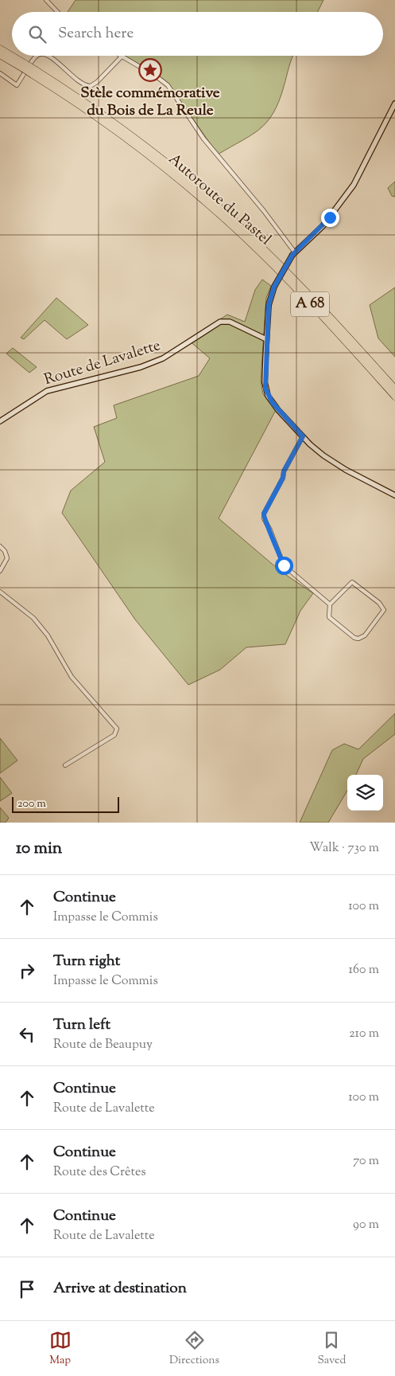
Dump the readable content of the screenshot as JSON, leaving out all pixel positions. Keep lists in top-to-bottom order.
{
  "streets": {
    "highway": ["Autoroute du Pastel", "A 68"],
    "street": ["Route de Lavalette"]
  },
  "places": {
    "place": ["Stèle commémorative du Bois de La Reule"]
  },
  "scale_bar": "200 m",
  "page": {
    "search": "Search here",
    "scale": "200 m",
    "heading": ["10 min", "Walk · 730 m"],
    "list": [
      ["Continue", "Impasse le Commis", "100 m"],
      ["Turn right", "Impasse le Commis", "160 m"],
      ["Turn left", "Route de Beaupuy", "210 m"],
      ["Continue", "Route de Lavalette", "100 m"],
      ["Continue", "Route des Crêtes", "70 m"],
      ["Continue", "Route de Lavalette", "90 m"],
      "Arrive at destination"
    ],
    "nav": ["Map", "Directions", "Saved"]
  }
}
